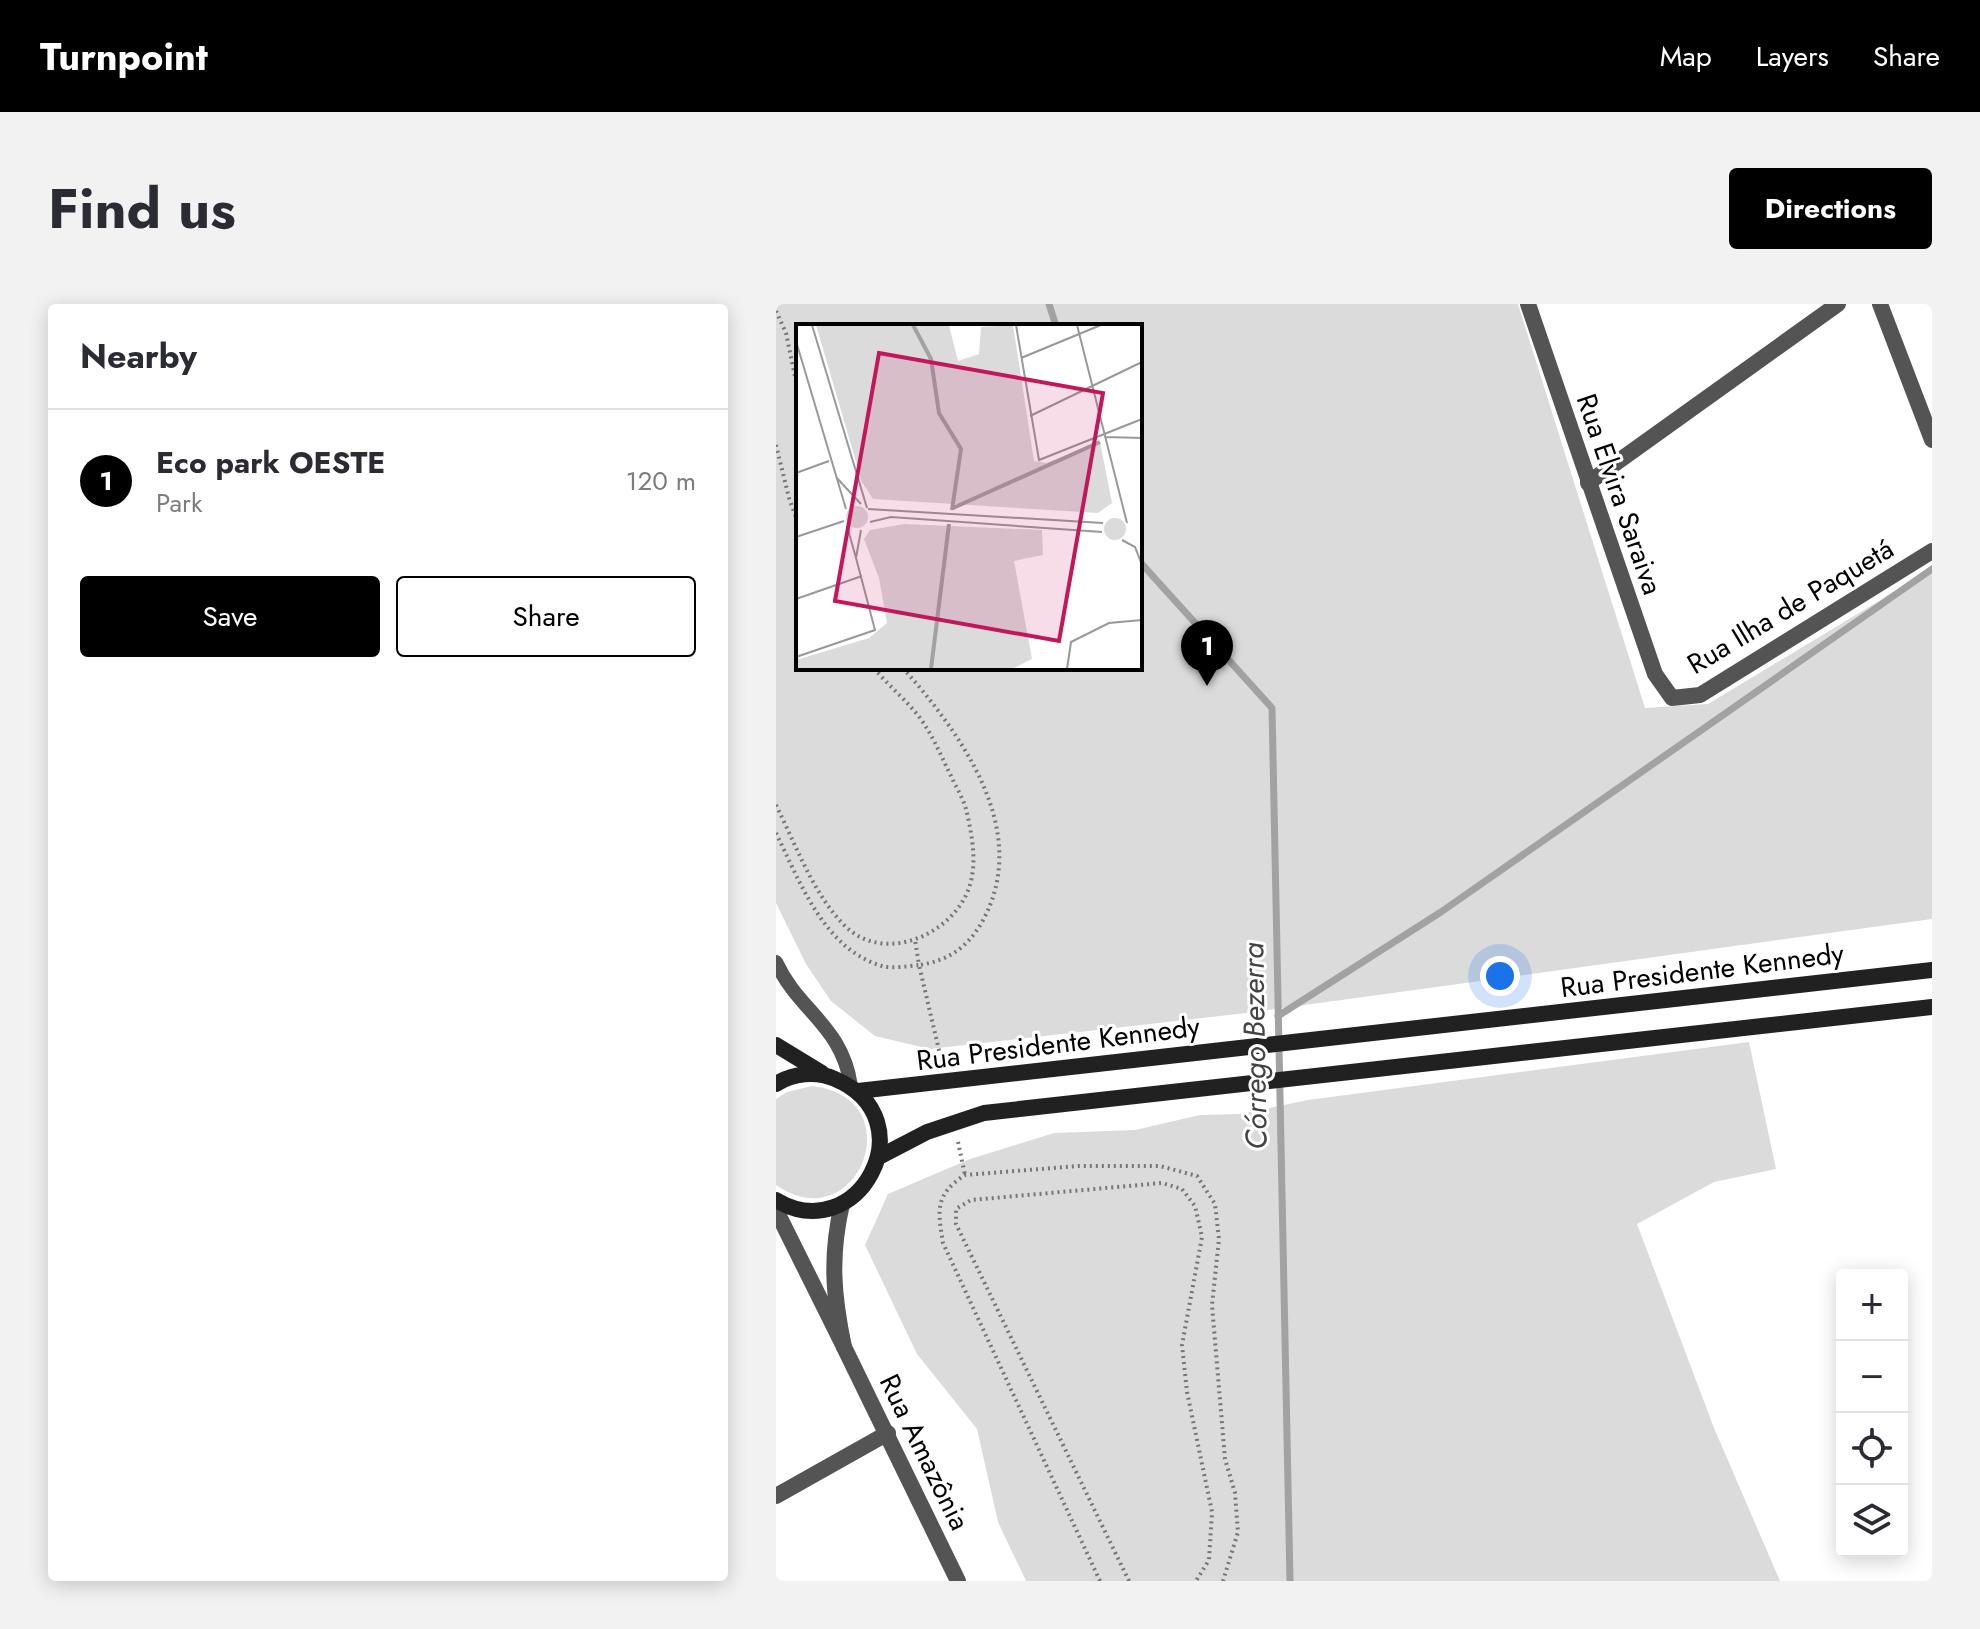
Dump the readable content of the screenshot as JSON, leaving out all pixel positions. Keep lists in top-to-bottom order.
{
  "streets": {
    "main road": ["Rua Presidente Kennedy"],
    "street": ["Rua Elvira Saraiva", "Rua Ilha de Paquetá", "Rua Amazônia"]
  },
  "crossings": [
    ["Rua Elvira Saraiva", "Rua Ilha de Paquetá"]
  ],
  "water": ["Córrego Bezerra"],
  "page": {
    "header": "Turnpoint",
    "nav": ["Map", "Layers", "Share"],
    "title": "Find us",
    "buttons": [
      "Directions",
      ["Save", "Share"]
    ],
    "heading": "Nearby",
    "list": [
      {
        "mark": "1",
        "name": "Eco park OESTE",
        "note": "Park",
        "value": "120 m"
      }
    ],
    "pins": "1",
    "map_buttons": ["+", "−"]
  }
}
